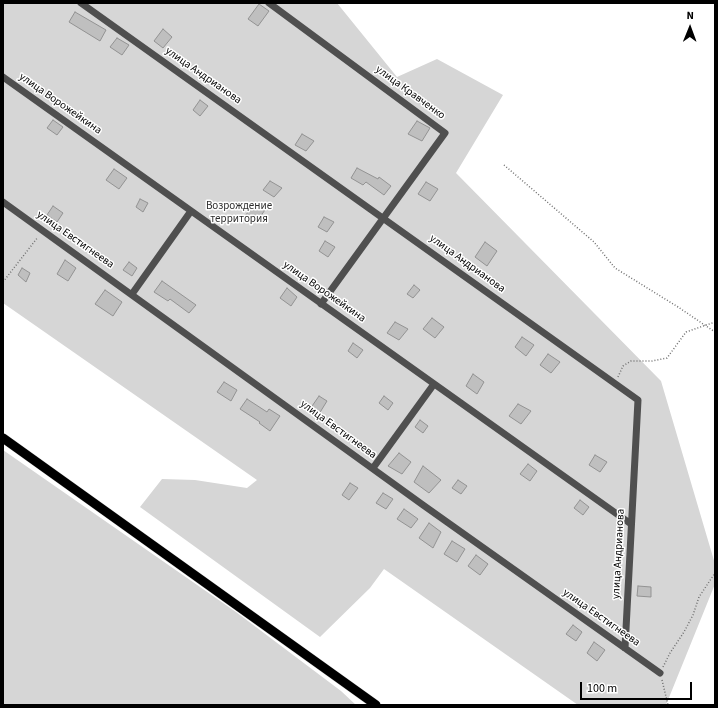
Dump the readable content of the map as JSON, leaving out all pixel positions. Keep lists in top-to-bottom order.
{
  "streets": {
    "street": [
      "улица Андрианова",
      "улица Кравченко",
      "улица Ворожейкина",
      "улица Евстигнеева"
    ]
  },
  "crossings": [
    ["улица Андрианова", "улица Кравченко"],
    ["улица Андрианова", "улица Ворожейкина"],
    ["улица Андрианова", "улица Евстигнеева"],
    ["улица Кравченко", "улица Ворожейкина"]
  ],
  "parks": ["Возрождение территория"],
  "scale_bar": "100 m",
  "north": "top"
}
